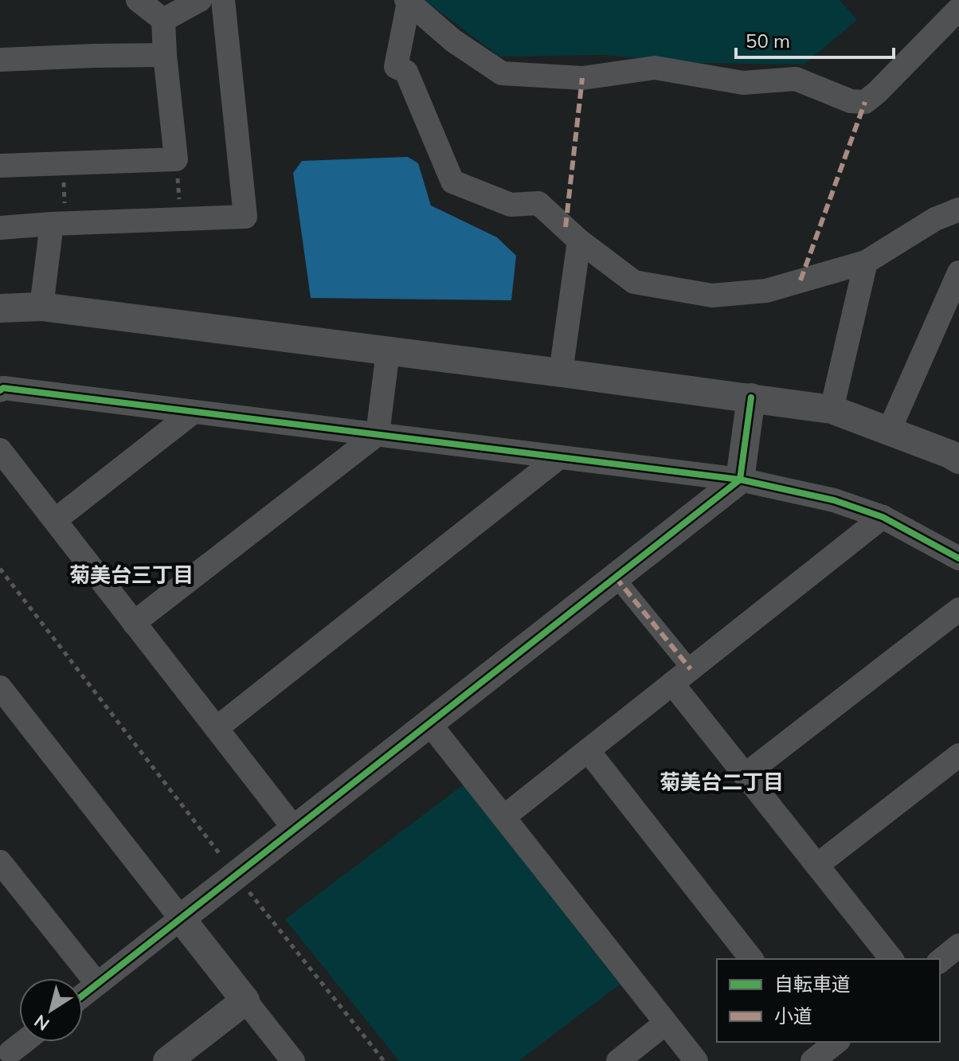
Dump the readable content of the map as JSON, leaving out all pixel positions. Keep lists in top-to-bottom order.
{
  "districts": ["菊美台三丁目", "菊美台二丁目"],
  "legend": ["自転車道", "小道"],
  "scale_bar": "50 m",
  "north": "bottom left"
}
